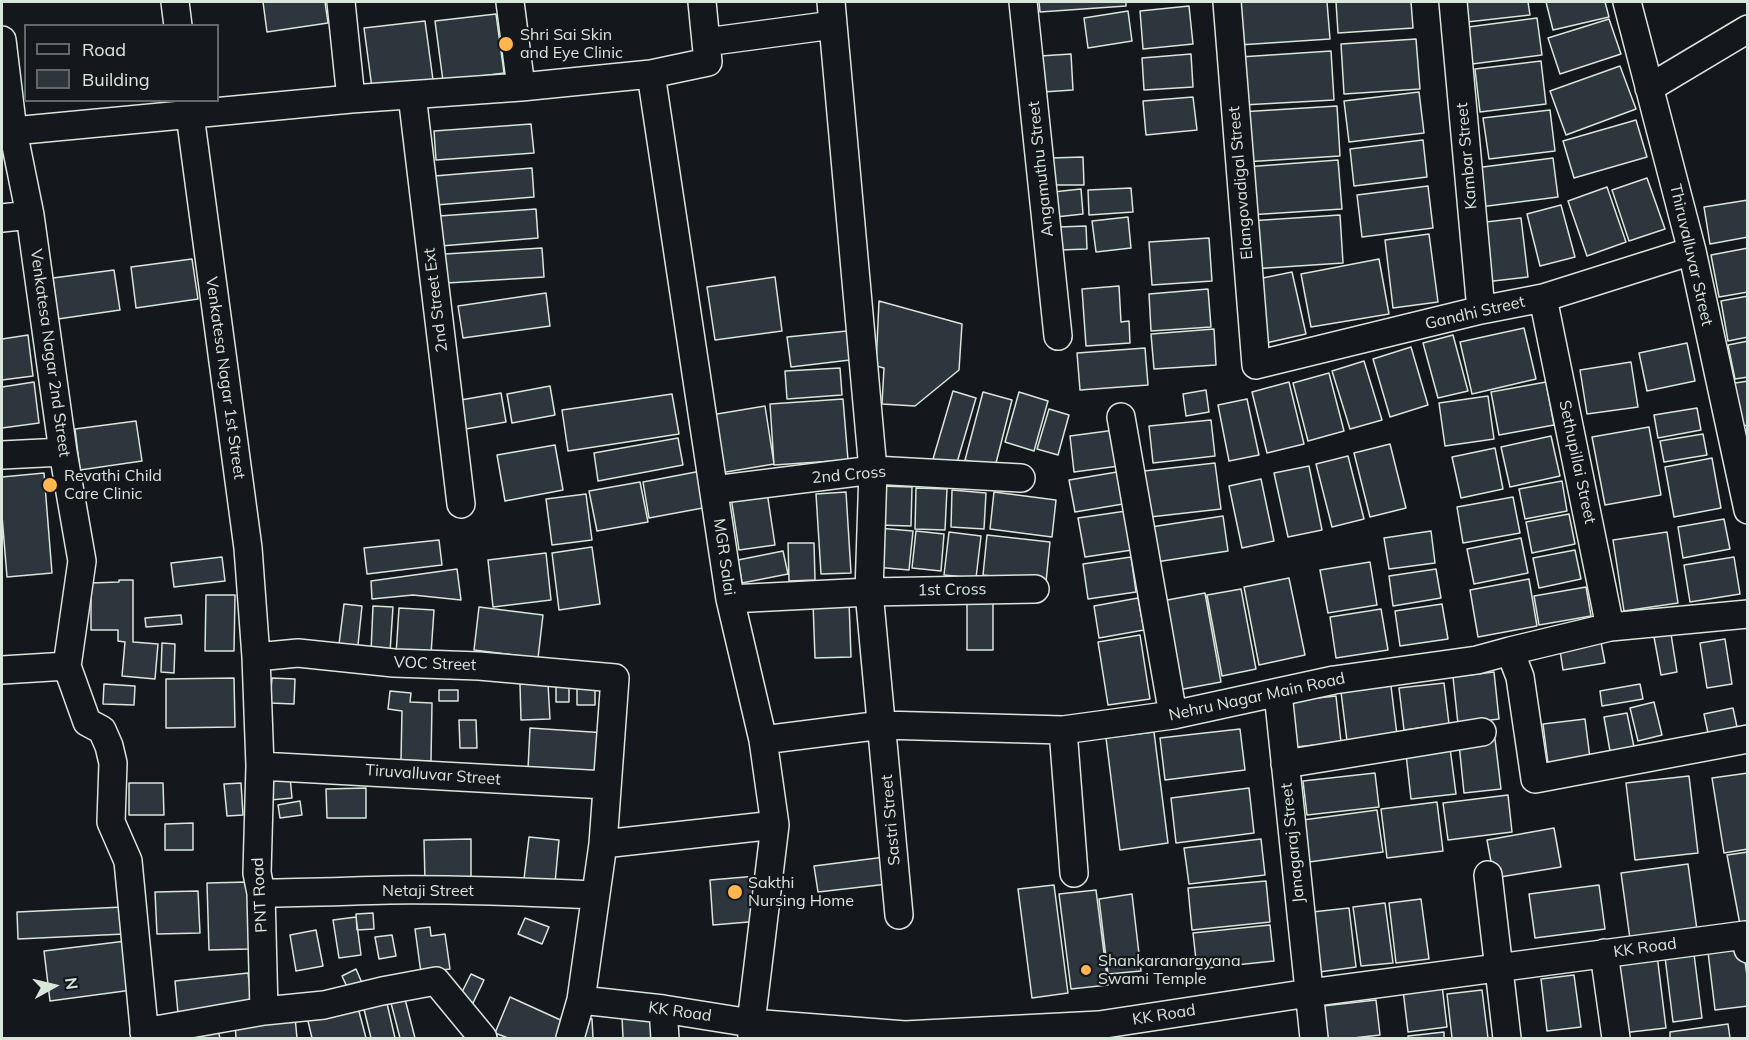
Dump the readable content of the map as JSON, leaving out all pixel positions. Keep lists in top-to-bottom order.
{
  "streets": {
    "street": [
      "Kambar Street",
      "Angamuthu Street",
      "Elangovadigal Street",
      "Thiruvalluvar Street",
      "2nd Street Ext",
      "Gandhi Street",
      "Venkatesa Nagar 2nd Street",
      "Venkatesa Nagar 1st Street",
      "Sethupillai Street",
      "2nd Cross",
      "MGR Salai",
      "1st Cross",
      "VOC Street",
      "Nehru Nagar Main Road",
      "Tiruvalluvar Street",
      "Sastri Street",
      "Janagaraj Street",
      "Netaji Street",
      "PNT Road",
      "KK Road"
    ]
  },
  "crossings": [
    ["Kambar Street", "Gandhi Street"],
    ["Elangovadigal Street", "Gandhi Street"],
    ["Thiruvalluvar Street", "Gandhi Street"],
    ["Gandhi Street", "Sethupillai Street"],
    ["Venkatesa Nagar 1st Street", "VOC Street"],
    ["Venkatesa Nagar 1st Street", "PNT Road"],
    ["Sethupillai Street", "Nehru Nagar Main Road"],
    ["2nd Cross", "MGR Salai"],
    ["2nd Cross", "Sastri Street"],
    ["MGR Salai", "1st Cross"],
    ["MGR Salai", "Nehru Nagar Main Road"],
    ["MGR Salai", "KK Road"],
    ["1st Cross", "Sastri Street"],
    ["VOC Street", "Tiruvalluvar Street"],
    ["VOC Street", "PNT Road"],
    ["Nehru Nagar Main Road", "Sastri Street"],
    ["Nehru Nagar Main Road", "Janagaraj Street"],
    ["Tiruvalluvar Street", "PNT Road"],
    ["Janagaraj Street", "KK Road"],
    ["Netaji Street", "PNT Road"]
  ],
  "places": [
    "Shri Sai Skin and Eye Clinic",
    "Revathi Child Care Clinic",
    "Sakthi Nursing Home",
    "Shankaranarayana Swami Temple"
  ],
  "legend": ["Road", "Building"],
  "north": "right"
}
